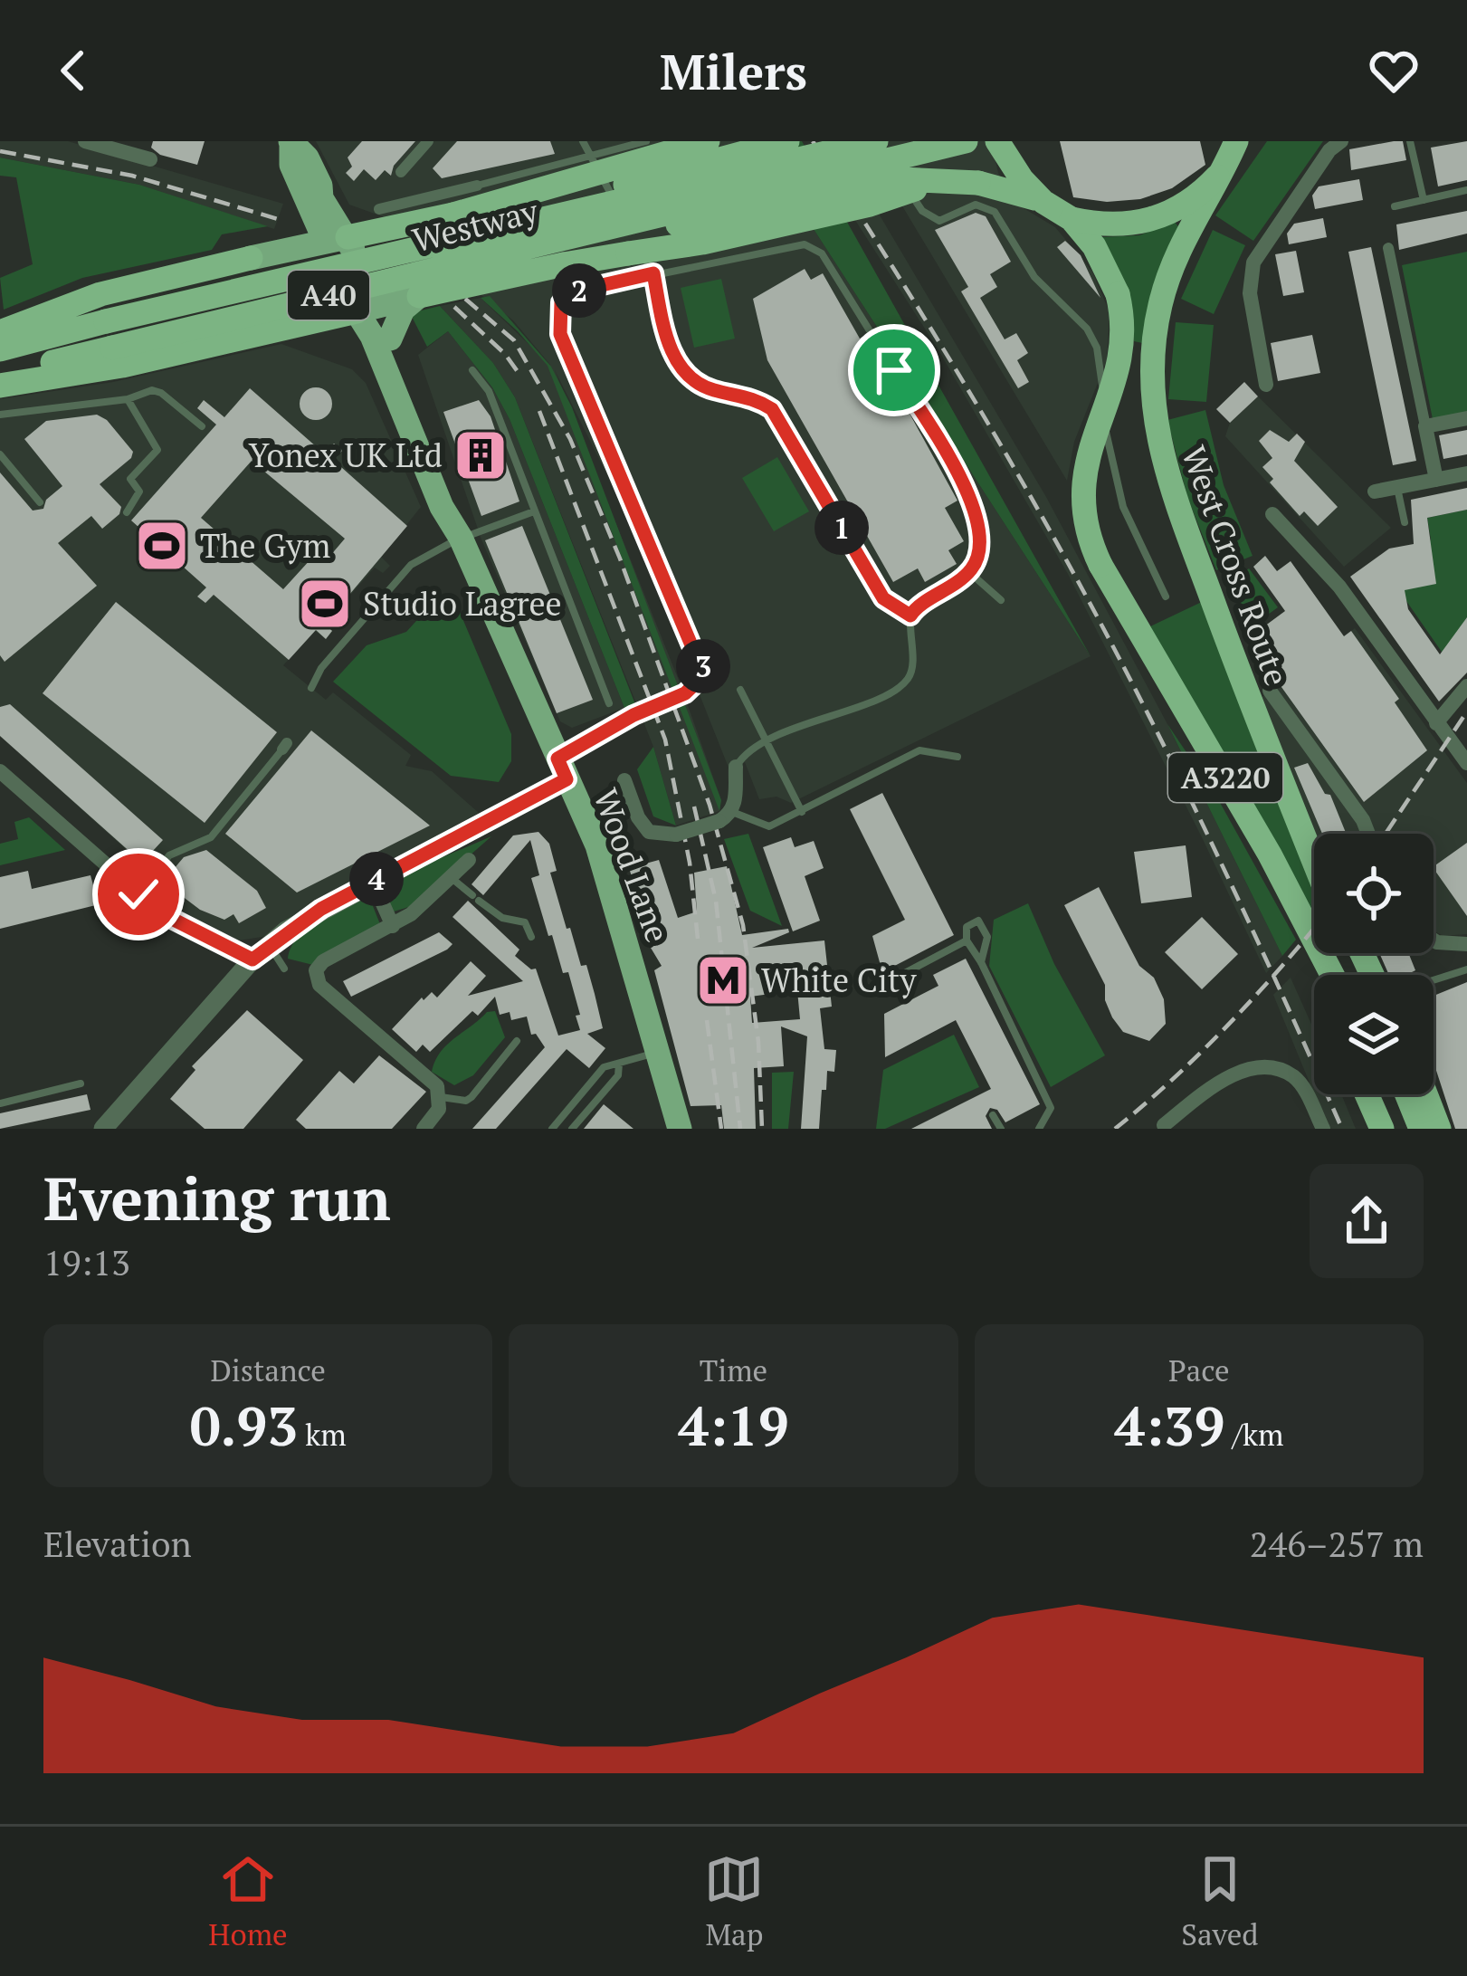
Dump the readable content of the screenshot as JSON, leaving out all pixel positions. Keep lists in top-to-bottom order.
{
  "streets": {
    "highway": [
      "Westway",
      "A40",
      "West Cross Route",
      "A3220"
    ],
    "main road": ["Wood Lane"]
  },
  "crossings": [
    ["Westway", "A40"],
    ["A40", "A3220"],
    ["A40", "Wood Lane"],
    ["West Cross Route", "A3220"]
  ],
  "places": {
    "building": ["Yonex UK Ltd"],
    "sports": ["The Gym", "Studio Lagree"],
    "metro station": ["White City"]
  },
  "page": {
    "header": "Milers",
    "pins": [
      "2",
      "1",
      "3",
      "4"
    ],
    "heading": ["Evening run", "19:13"],
    "stats": [
      ["Distance", "0.93 km"],
      ["Time", "4:19"],
      ["Pace", "4:39 /km"]
    ],
    "chart": ["Elevation", "246–257 m"],
    "tabs": ["Home", "Map", "Saved"]
  }
}
